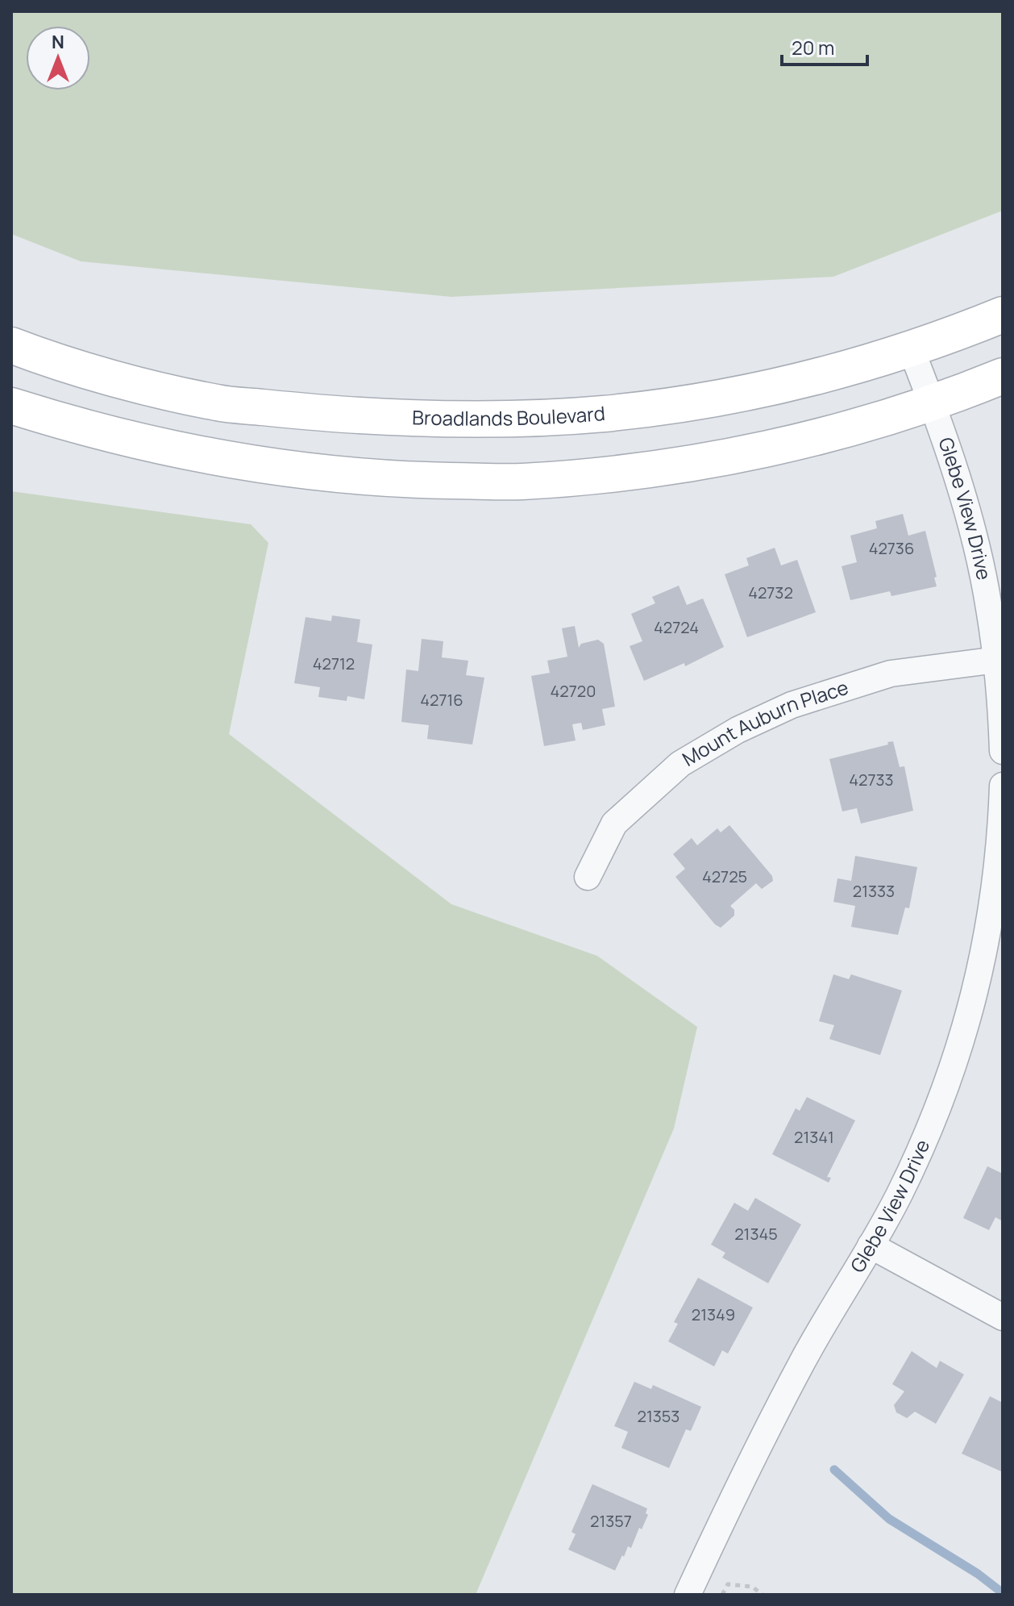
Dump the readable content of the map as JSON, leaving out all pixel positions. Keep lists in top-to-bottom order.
{
  "streets": {
    "main road": ["Broadlands Boulevard"],
    "street": ["Glebe View Drive", "Mount Auburn Place"]
  },
  "crossings": [
    ["Broadlands Boulevard", "Glebe View Drive"],
    ["Glebe View Drive", "Mount Auburn Place"]
  ],
  "house_numbers": [
    "42736",
    "42732",
    "42724",
    "42712",
    "42720",
    "42716",
    "42733",
    "42725",
    "21333",
    "21341",
    "21345",
    "21349",
    "21353",
    "21357"
  ],
  "scale_bar": "20 m",
  "north": "top"
}
